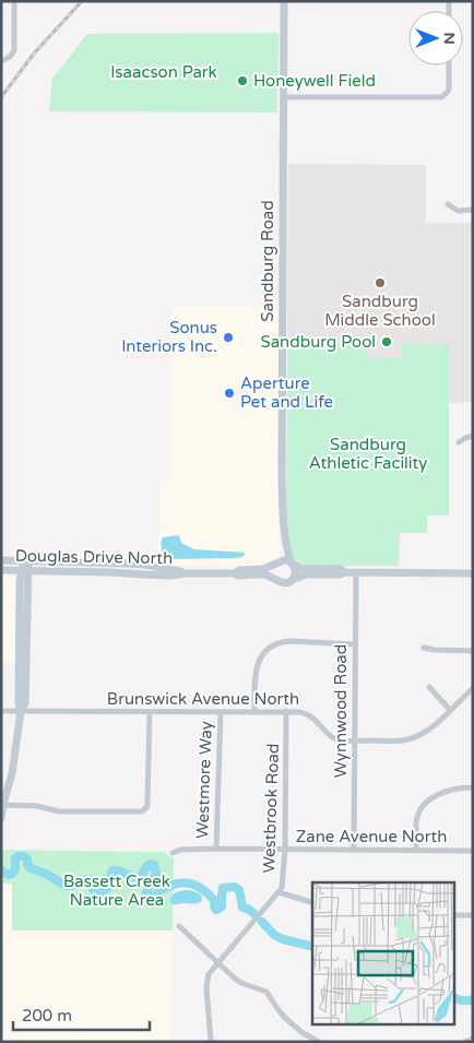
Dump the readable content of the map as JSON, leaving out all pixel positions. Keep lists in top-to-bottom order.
{
  "streets": {
    "street": [
      "Sandburg Road",
      "Douglas Drive North",
      "Brunswick Avenue North",
      "Wynnwood Road",
      "Westmore Way",
      "Westbrook Road",
      "Zane Avenue North"
    ]
  },
  "crossings": [
    ["Sandburg Road", "Douglas Drive North"],
    ["Douglas Drive North", "Wynnwood Road"],
    ["Brunswick Avenue North", "Wynnwood Road"],
    ["Brunswick Avenue North", "Westmore Way"],
    ["Brunswick Avenue North", "Westbrook Road"],
    ["Wynnwood Road", "Zane Avenue North"],
    ["Westmore Way", "Zane Avenue North"],
    ["Westbrook Road", "Zane Avenue North"]
  ],
  "parks": ["Isaacson Park", "Sandburg Athletic Facility", "Bassett Creek Nature Area"],
  "places": [
    "Honeywell Field",
    "Sandburg Middle School",
    "Sonus Interiors Inc.",
    "Sandburg Pool",
    "Aperture Pet and Life"
  ],
  "scale_bar": "200 m",
  "north": "right"
}
